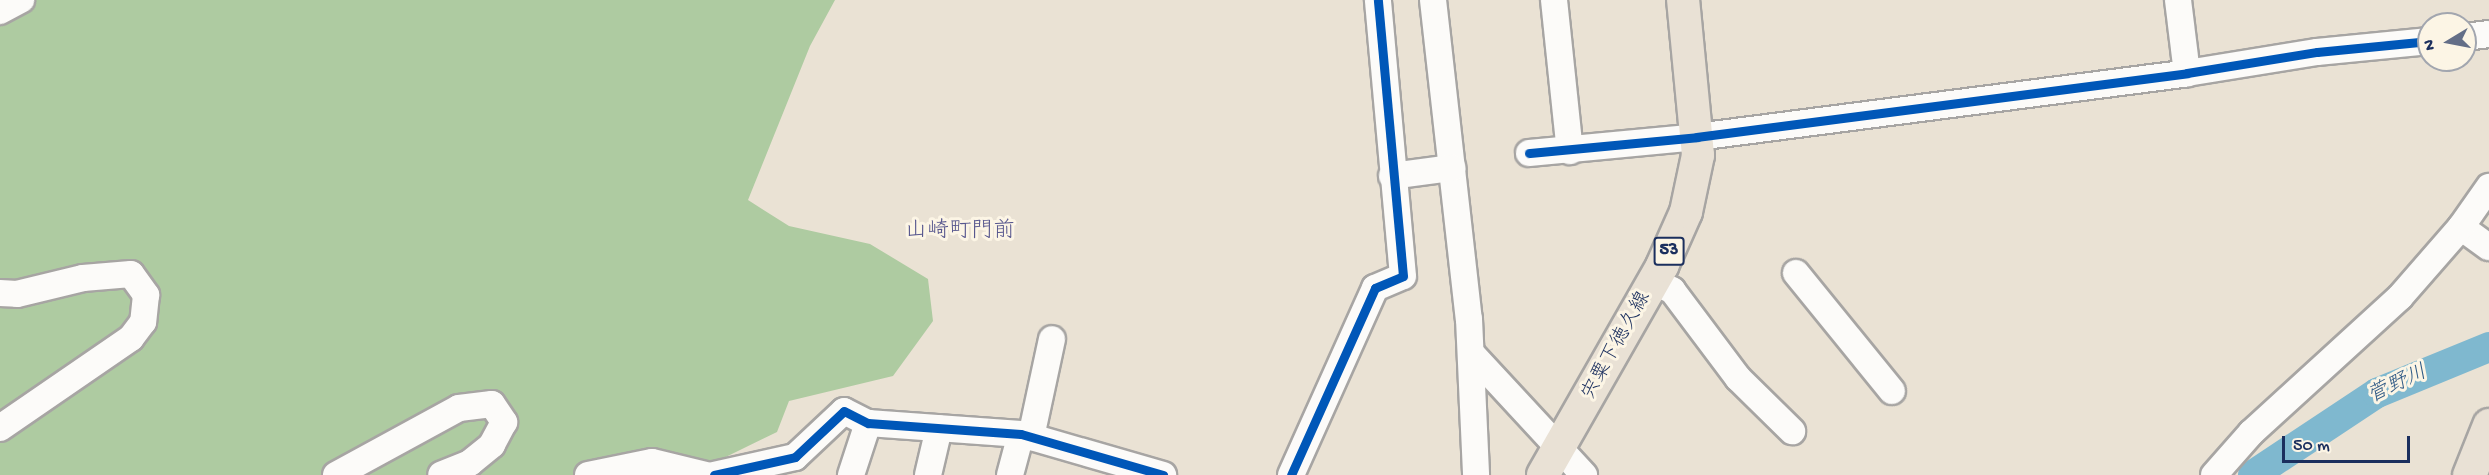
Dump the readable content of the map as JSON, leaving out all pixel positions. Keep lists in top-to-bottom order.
{
  "streets": {
    "main road": ["53", "宍粟下徳久線"]
  },
  "districts": ["山崎町門前"],
  "water": ["菅野川"],
  "scale_bar": "50 m",
  "north": "left"
}
